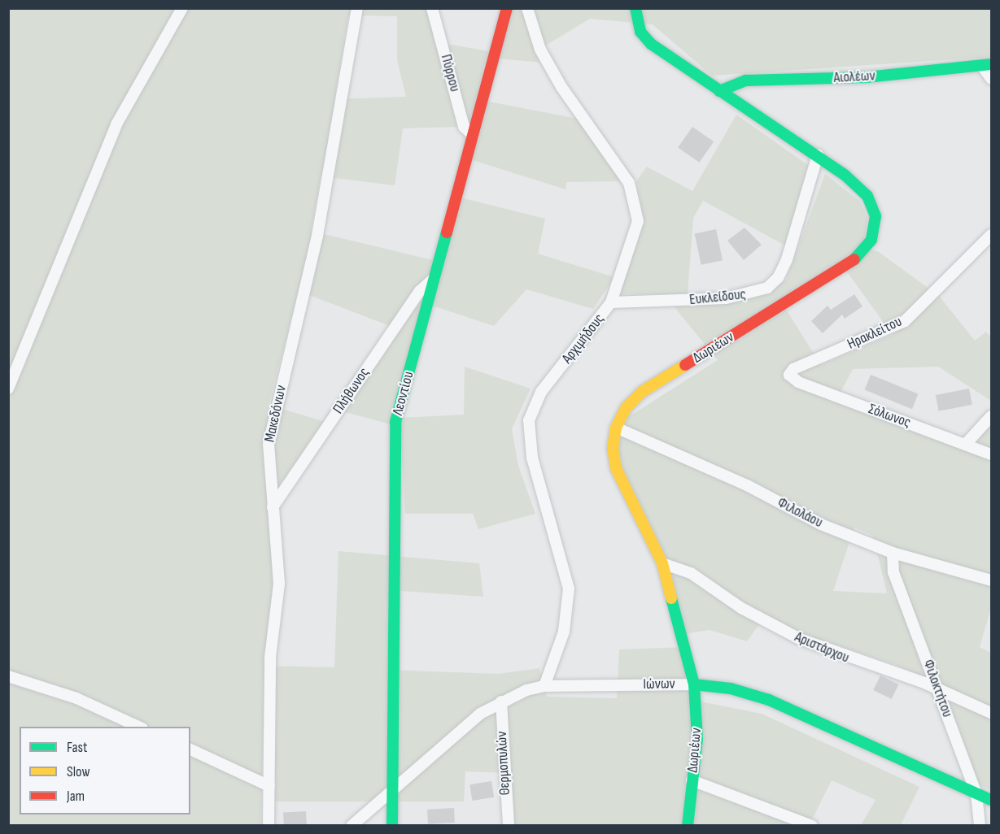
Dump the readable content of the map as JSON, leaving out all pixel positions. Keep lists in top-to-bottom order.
{
  "streets": {
    "street": [
      "Πύρρου",
      "Αιολέων",
      "Ευκλείδους",
      "Ηρακλείτου",
      "Αρχιμήδους",
      "Δωριέων",
      "Πλήθωνος",
      "Λεοντίου",
      "Μακεδόνων",
      "Σόλωνος",
      "Φιλολάου",
      "Αριστάρχου",
      "Ιώνων",
      "Φιλοκτήτου",
      "Θερμοπυλών"
    ]
  },
  "crossings": [
    ["Πύρρου", "Λεοντίου"],
    ["Αιολέων", "Δωριέων"],
    ["Ευκλείδους", "Αρχιμήδους"],
    ["Ευκλείδους", "Δωριέων"],
    ["Ηρακλείτου", "Σόλωνος"],
    ["Αρχιμήδους", "Ιώνων"],
    ["Δωριέων", "Φιλολάου"],
    ["Δωριέων", "Αριστάρχου"],
    ["Δωριέων", "Ιώνων"],
    ["Πλήθωνος", "Λεοντίου"],
    ["Πλήθωνος", "Μακεδόνων"],
    ["Λεοντίου", "Ιώνων"],
    ["Φιλολάου", "Φιλοκτήτου"],
    ["Αριστάρχου", "Φιλοκτήτου"],
    ["Ιώνων", "Φιλοκτήτου"],
    ["Ιώνων", "Θερμοπυλών"]
  ],
  "legend": ["Fast", "Slow", "Jam"]
}
